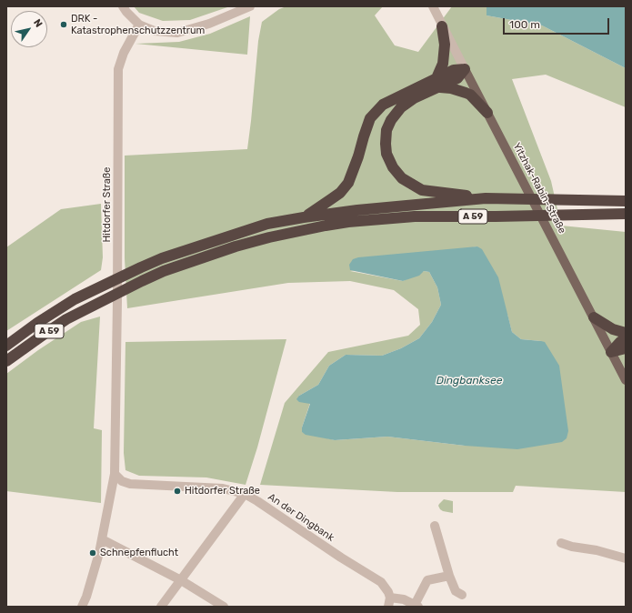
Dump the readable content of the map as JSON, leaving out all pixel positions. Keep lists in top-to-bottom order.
{
  "streets": {
    "highway": ["A 59"],
    "main road": ["Yitzhak-Rabin-Straße"],
    "street": ["Hitdorfer Straße", "An der Dingbank"]
  },
  "crossings": [
    ["Hitdorfer Straße", "An der Dingbank"]
  ],
  "water": ["Dingbanksee"],
  "places": ["DRK - Katastrophenschutzzentrum", "Hitdorfer Straße", "Schnepfenflucht"],
  "scale_bar": "100 m",
  "north": "top right"
}
